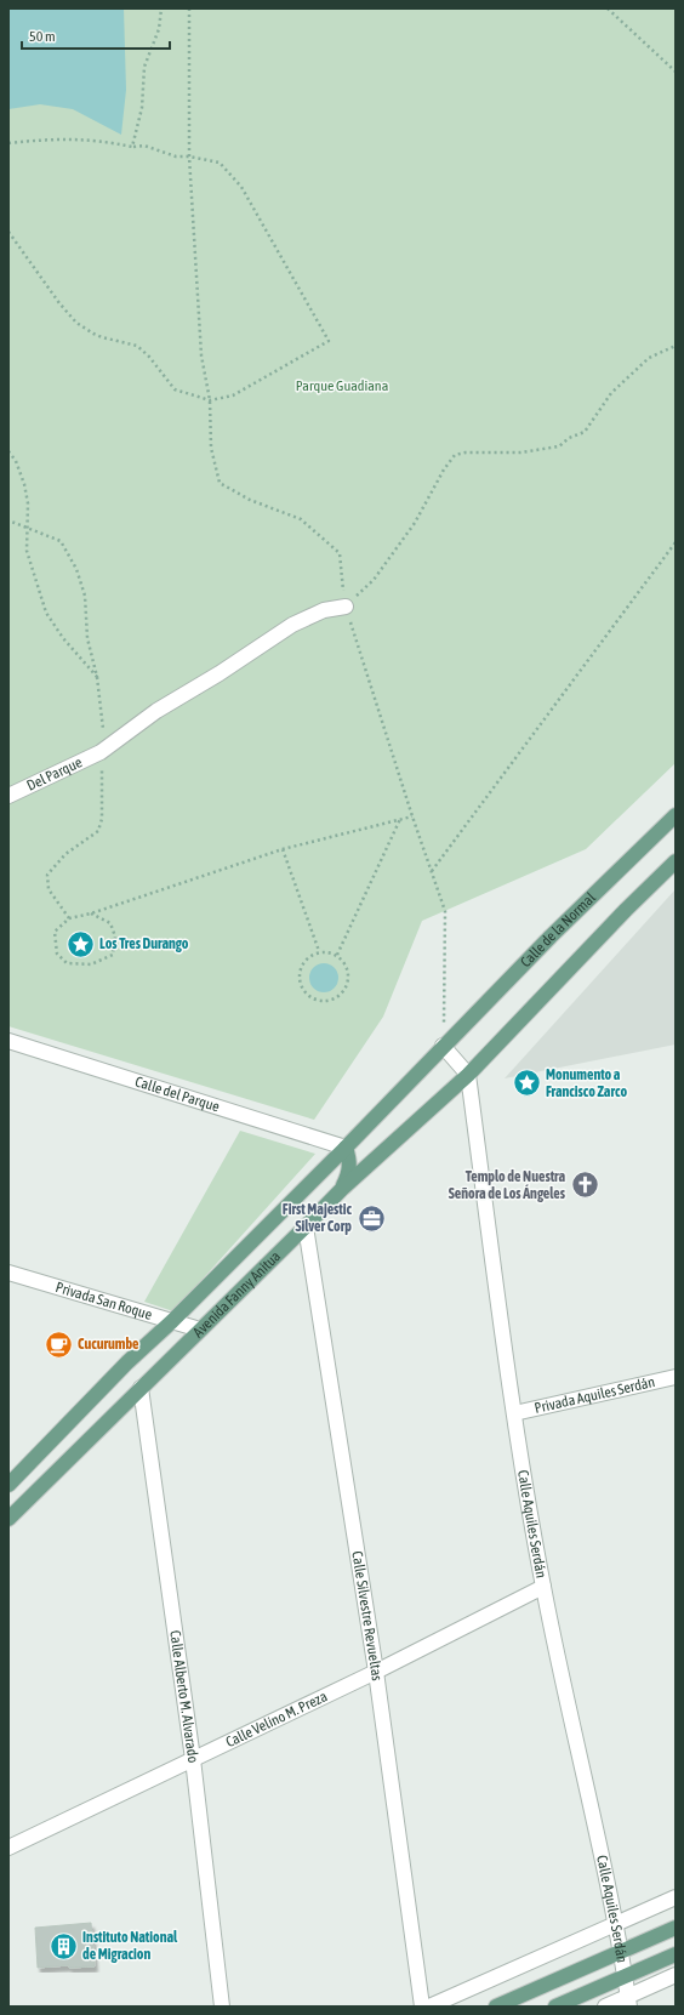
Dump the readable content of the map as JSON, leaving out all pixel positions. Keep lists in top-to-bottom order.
{
  "streets": {
    "main road": ["Calle de la Normal", "Avenida Fanny Anitua"],
    "street": [
      "Del Parque",
      "Calle del Parque",
      "Privada San Roque",
      "Privada Aquiles Serdán",
      "Calle Aquiles Serdán",
      "Calle Silvestre Revueltas",
      "Calle Alberto M. Alvarado",
      "Calle Velino M. Preza"
    ]
  },
  "crossings": [
    ["Calle de la Normal", "Avenida Fanny Anitua"],
    ["Calle del Parque", "Avenida Fanny Anitua"],
    ["Avenida Fanny Anitua", "Privada San Roque"],
    ["Avenida Fanny Anitua", "Calle Aquiles Serdán"],
    ["Avenida Fanny Anitua", "Calle Silvestre Revueltas"],
    ["Avenida Fanny Anitua", "Calle Alberto M. Alvarado"],
    ["Privada Aquiles Serdán", "Calle Aquiles Serdán"],
    ["Calle Aquiles Serdán", "Calle Velino M. Preza"],
    ["Calle Silvestre Revueltas", "Calle Velino M. Preza"],
    ["Calle Alberto M. Alvarado", "Calle Velino M. Preza"]
  ],
  "parks": ["Parque Guadiana"],
  "places": {
    "place": ["Los Tres Durango", "Monumento a Francisco Zarco"],
    "church": ["Templo de Nuestra Señora de Los Ángeles"],
    "office": ["First Majestic Silver Corp"],
    "cafe": ["Cucurumbe"],
    "building": ["Instituto National de Migracion"]
  },
  "scale_bar": "50 m"
}
